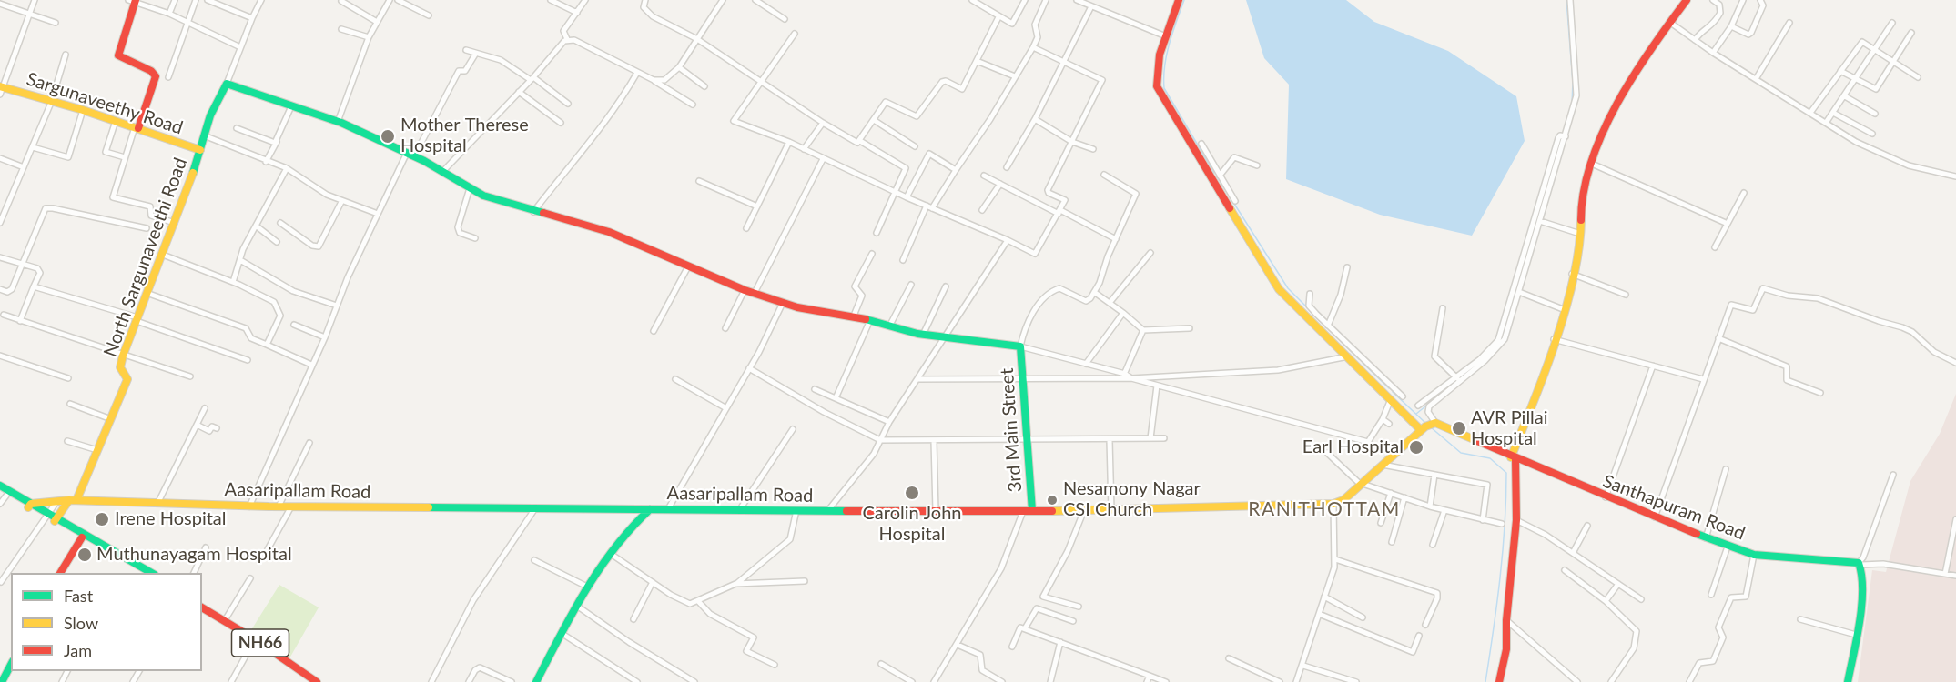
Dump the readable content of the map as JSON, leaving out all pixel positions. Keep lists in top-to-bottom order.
{
  "streets": {
    "main road": [
      "Sargunaveethy Road",
      "North Sargunaveethi Road",
      "3rd Main Street",
      "Aasaripallam Road",
      "Santhapuram Road",
      "NH66"
    ]
  },
  "crossings": [
    ["Sargunaveethy Road", "North Sargunaveethi Road"],
    ["North Sargunaveethi Road", "Aasaripallam Road"],
    ["3rd Main Street", "Aasaripallam Road"]
  ],
  "districts": ["RANITHOTTAM"],
  "places": [
    "Mother Therese Hospital",
    "AVR Pillai Hospital",
    "Earl Hospital",
    "Carolin John Hospital",
    "Nesamony Nagar CSI Church",
    "Irene Hospital",
    "Muthunayagam Hospital"
  ],
  "legend": ["Fast", "Slow", "Jam"]
}
